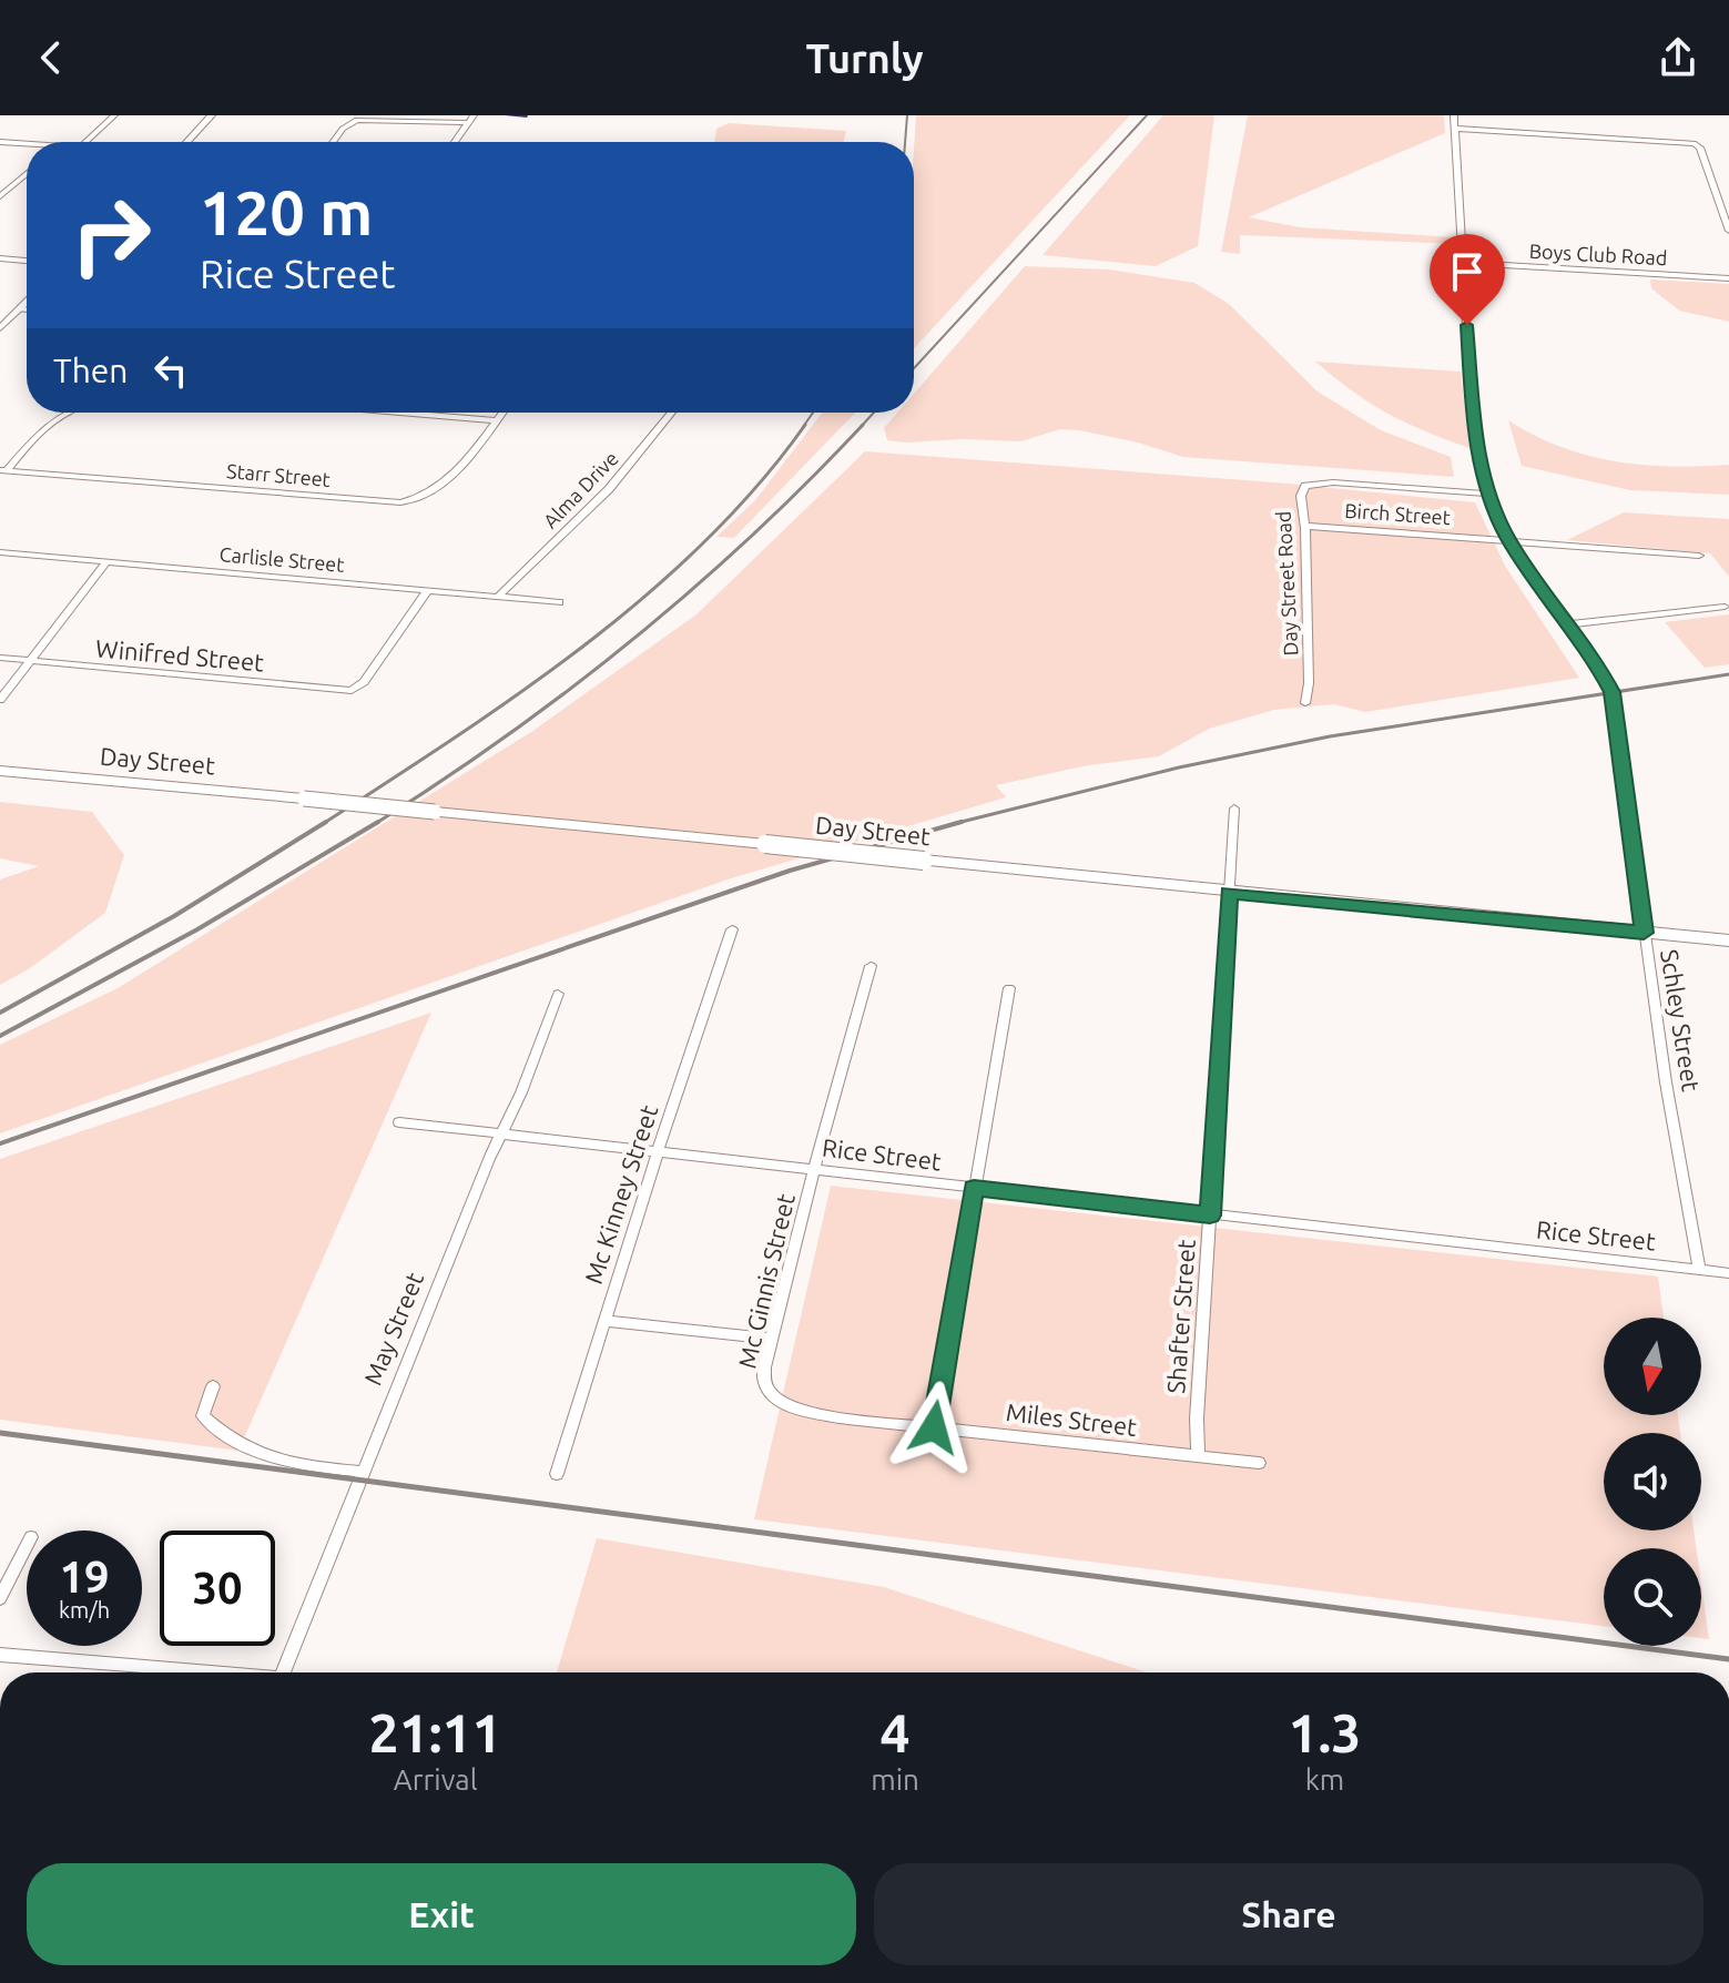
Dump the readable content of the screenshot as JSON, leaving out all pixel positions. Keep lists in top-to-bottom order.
{
  "streets": {
    "main road": ["Day Street"],
    "street": [
      "Boys Club Road",
      "Starr Street",
      "Alma Drive",
      "Birch Street",
      "Carlisle Street",
      "Day Street Road",
      "Winifred Street",
      "Schley Street",
      "Rice Street",
      "Mc Kinney Street",
      "Mc Ginnis Street",
      "Shafter Street",
      "May Street",
      "Miles Street"
    ]
  },
  "crossings": [
    ["Alma Drive", "Carlisle Street"],
    ["Birch Street", "Day Street Road"],
    ["Birch Street", "Schley Street"],
    ["Carlisle Street", "Winifred Street"],
    ["Day Street Road", "Schley Street"],
    ["Day Street", "Schley Street"],
    ["Day Street", "Shafter Street"],
    ["Schley Street", "Rice Street"],
    ["Rice Street", "Mc Kinney Street"],
    ["Rice Street", "Mc Ginnis Street"],
    ["Rice Street", "Shafter Street"],
    ["Rice Street", "May Street"],
    ["Mc Ginnis Street", "Miles Street"],
    ["Shafter Street", "Miles Street"]
  ],
  "north": "bottom",
  "page": {
    "header": "Turnly",
    "turn": ["120 m", "Rice Street"],
    "then": "Then",
    "speed": "19 km/h",
    "limit": "30",
    "eta": [
      "21:11",
      "Arrival",
      "4",
      "min",
      "1.3",
      "km"
    ],
    "buttons": ["Exit", "Share"]
  }
}
